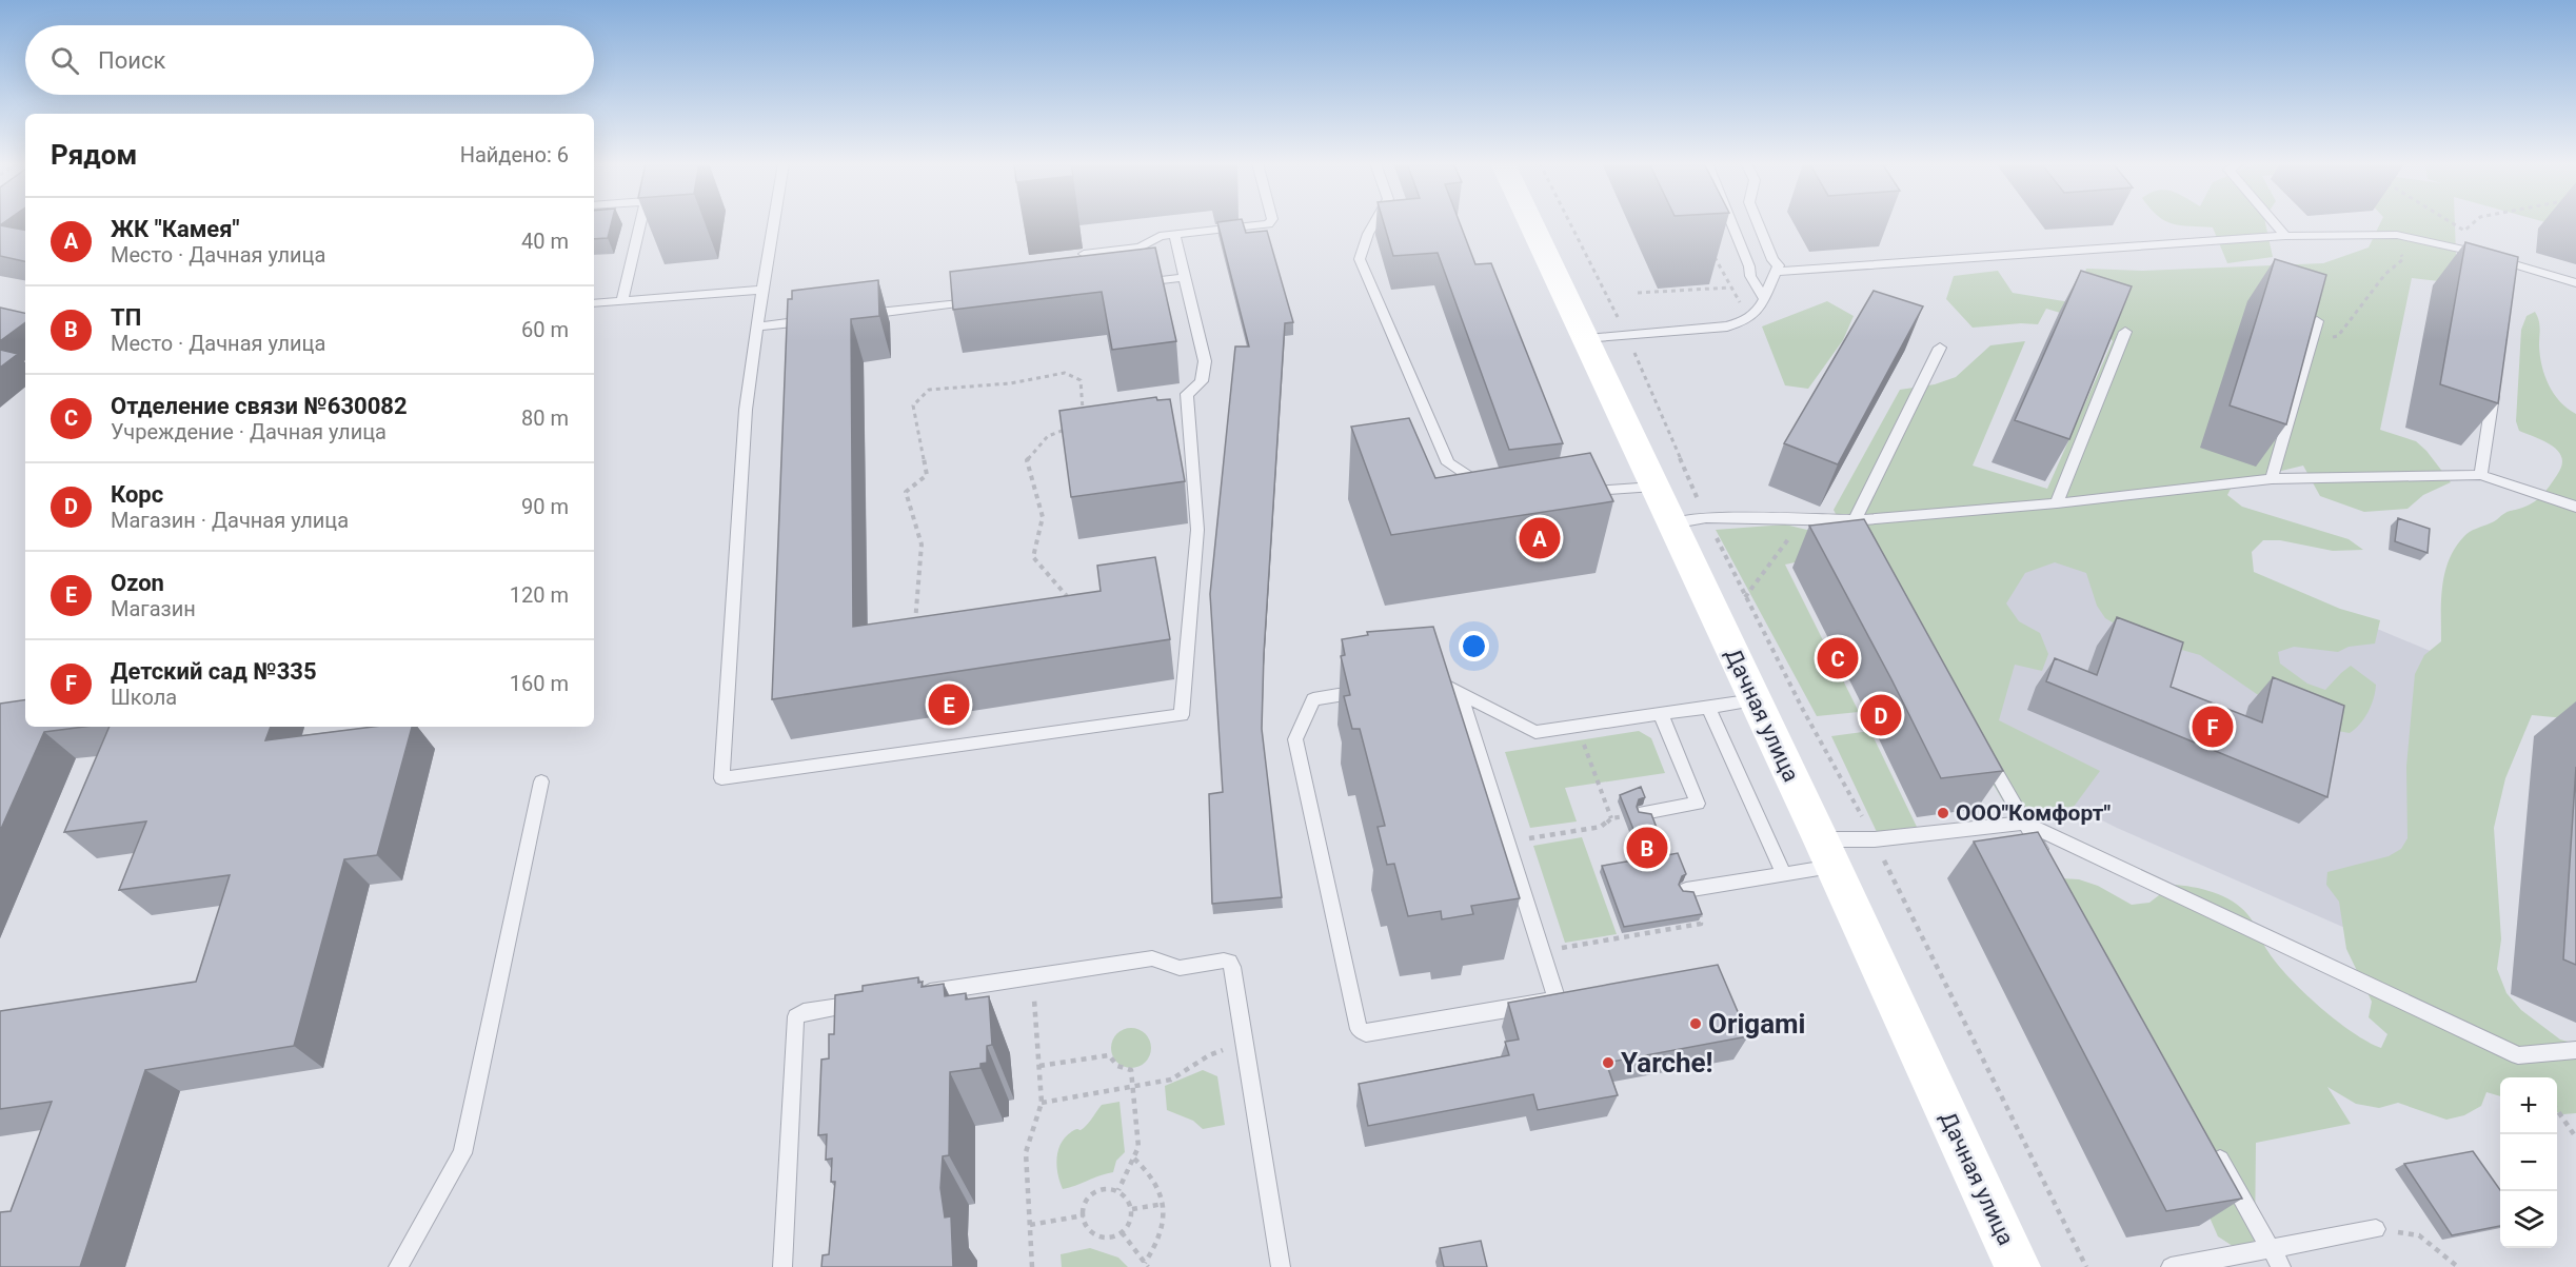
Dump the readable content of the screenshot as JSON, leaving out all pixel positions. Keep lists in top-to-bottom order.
{
  "streets": {
    "street": ["Дачная улица"]
  },
  "places": ["ООО\"Комфорт\"", "Origami", "Yarche!"],
  "page": {
    "search": "Поиск",
    "heading": ["Рядом", "Найдено: 6"],
    "list": [
      {
        "mark": "A",
        "name": "ЖК \"Камея\"",
        "note": "Место · Дачная улица",
        "value": "40 m"
      },
      {
        "mark": "B",
        "name": "ТП",
        "note": "Место · Дачная улица",
        "value": "60 m"
      },
      {
        "mark": "C",
        "name": "Отделение связи №630082",
        "note": "Учреждение · Дачная улица",
        "value": "80 m"
      },
      {
        "mark": "D",
        "name": "Корс",
        "note": "Магазин · Дачная улица",
        "value": "90 m"
      },
      {
        "mark": "E",
        "name": "Ozon",
        "note": "Магазин",
        "value": "120 m"
      },
      {
        "mark": "F",
        "name": "Детский сад №335",
        "note": "Школа",
        "value": "160 m"
      }
    ],
    "pins": [
      "A",
      "C",
      "E",
      "D",
      "F",
      "B"
    ],
    "map_buttons": ["+", "−"]
  }
}
